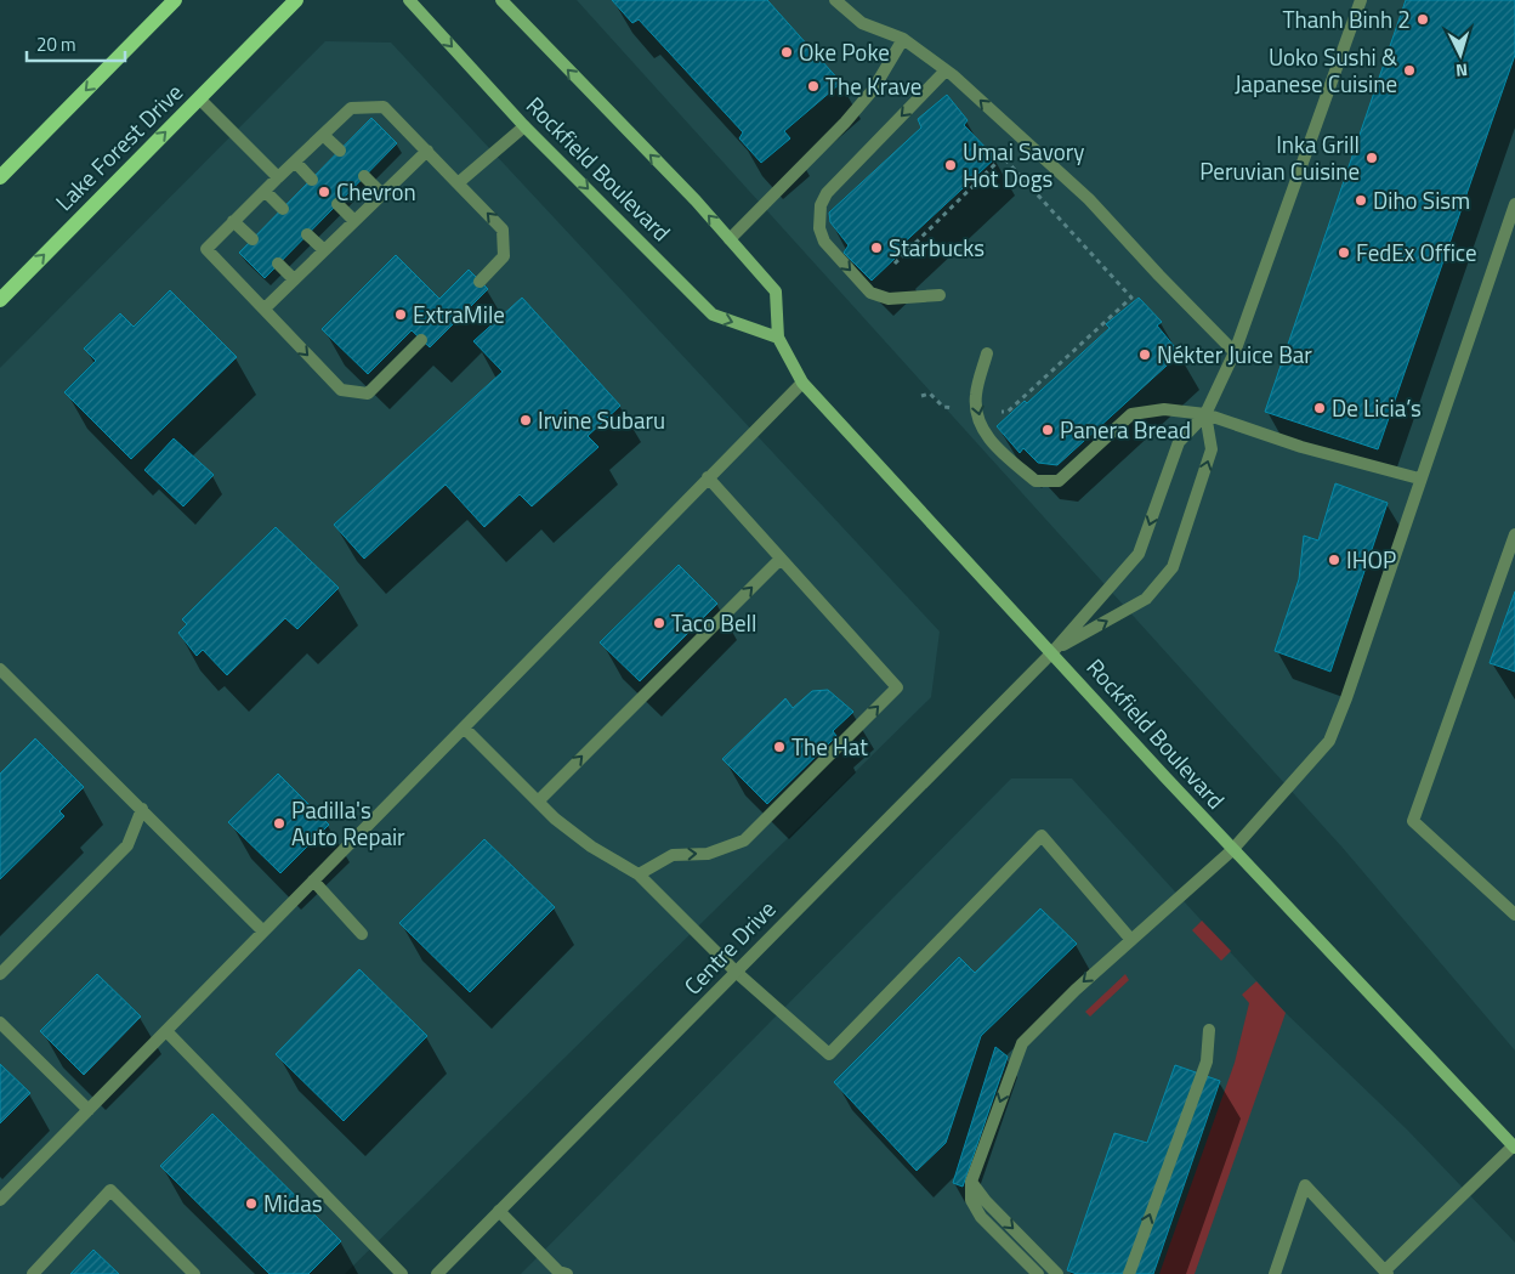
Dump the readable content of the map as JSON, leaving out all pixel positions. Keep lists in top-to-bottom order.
{
  "streets": {
    "main road": ["Lake Forest Drive", "Rockfield Boulevard"],
    "street": ["Centre Drive"]
  },
  "crossings": [
    ["Rockfield Boulevard", "Centre Drive"]
  ],
  "places": [
    "Thanh Binh 2",
    "Oke Poke",
    "Uoko Sushi & Japanese Cuisine",
    "The Krave",
    "Inka Grill Peruvian Cuisine",
    "Umai Savory Hot Dogs",
    "Chevron",
    "Diho Sism",
    "Starbucks",
    "FedEx Office",
    "ExtraMile",
    "Nékter Juice Bar",
    "De Licia’s",
    "Irvine Subaru",
    "Panera Bread",
    "IHOP",
    "Taco Bell",
    "The Hat",
    "Padilla's Auto Repair",
    "Midas"
  ],
  "scale_bar": "20 m",
  "north": "bottom"
}
